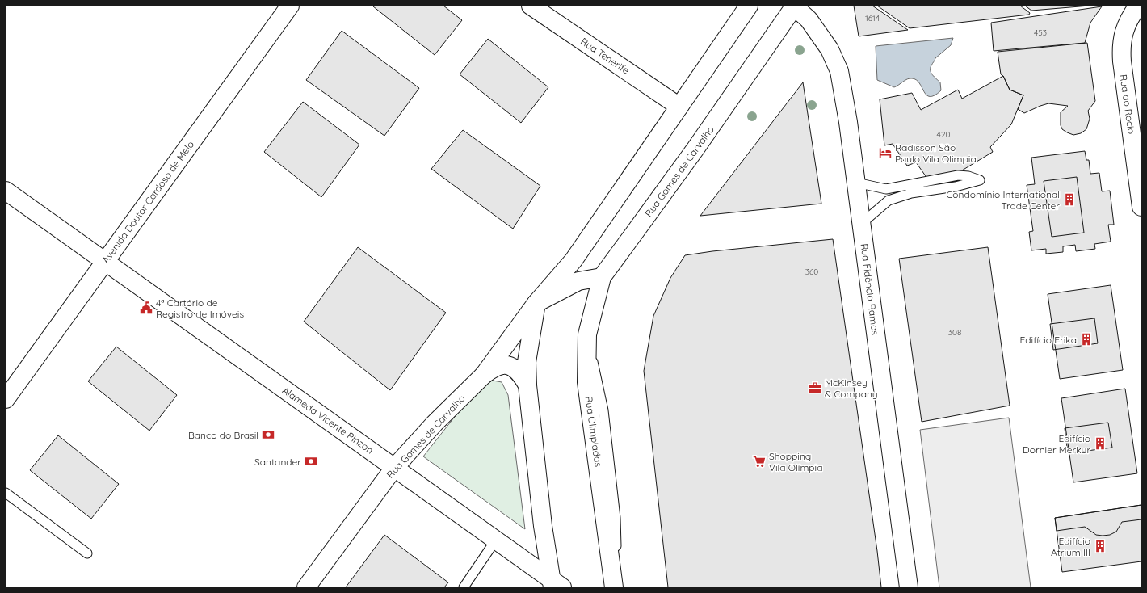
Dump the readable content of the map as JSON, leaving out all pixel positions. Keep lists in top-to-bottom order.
{
  "streets": {
    "street": [
      "Rua Tenerife",
      "Rua do Rocio",
      "Rua Gomes de Carvalho",
      "Avenida Doutor Cardoso de Melo",
      "Rua Fidêncio Ramos",
      "Alameda Vicente Pinzon",
      "Rua Olimpíadas"
    ]
  },
  "crossings": [
    ["Rua Tenerife", "Rua Gomes de Carvalho"],
    ["Rua Gomes de Carvalho", "Rua Fidêncio Ramos"],
    ["Rua Gomes de Carvalho", "Alameda Vicente Pinzon"],
    ["Rua Gomes de Carvalho", "Rua Olimpíadas"],
    ["Avenida Doutor Cardoso de Melo", "Alameda Vicente Pinzon"]
  ],
  "places": {
    "hotel": ["Radisson São Paulo Vila Olimpia"],
    "building": [
      "Condomínio International Trade Center",
      "Edifício Erika",
      "Edifício Dornier Merkur",
      "Edifício Atrium III"
    ],
    "public building": ["4ª Cartório de Registro de Imóveis"],
    "office": ["McKinsey & Company"],
    "bank": ["Banco do Brasil", "Santander"],
    "supermarket": ["Shopping Vila Olímpia"]
  },
  "house_numbers": [
    "1614",
    "453",
    "420",
    "360",
    "308"
  ]
}
